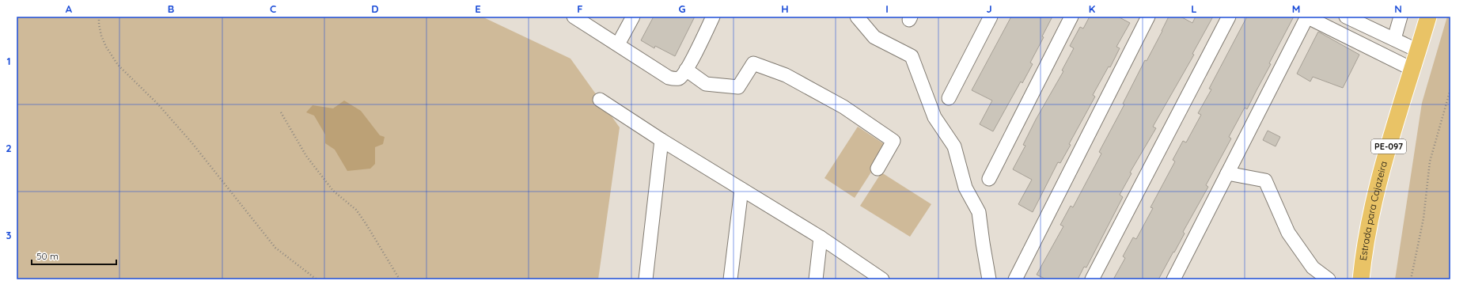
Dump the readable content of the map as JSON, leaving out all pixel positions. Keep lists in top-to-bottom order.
{
  "streets": {
    "main road": ["PE-097", "Estrada para Cajazeira"]
  },
  "scale_bar": "50 m",
  "grid": {
    "columns": [
      "A",
      "B",
      "C",
      "D",
      "E",
      "F",
      "G",
      "H",
      "I",
      "J",
      "K",
      "L",
      "M",
      "N"
    ],
    "rows": ["1", "2", "3"]
  }
}
